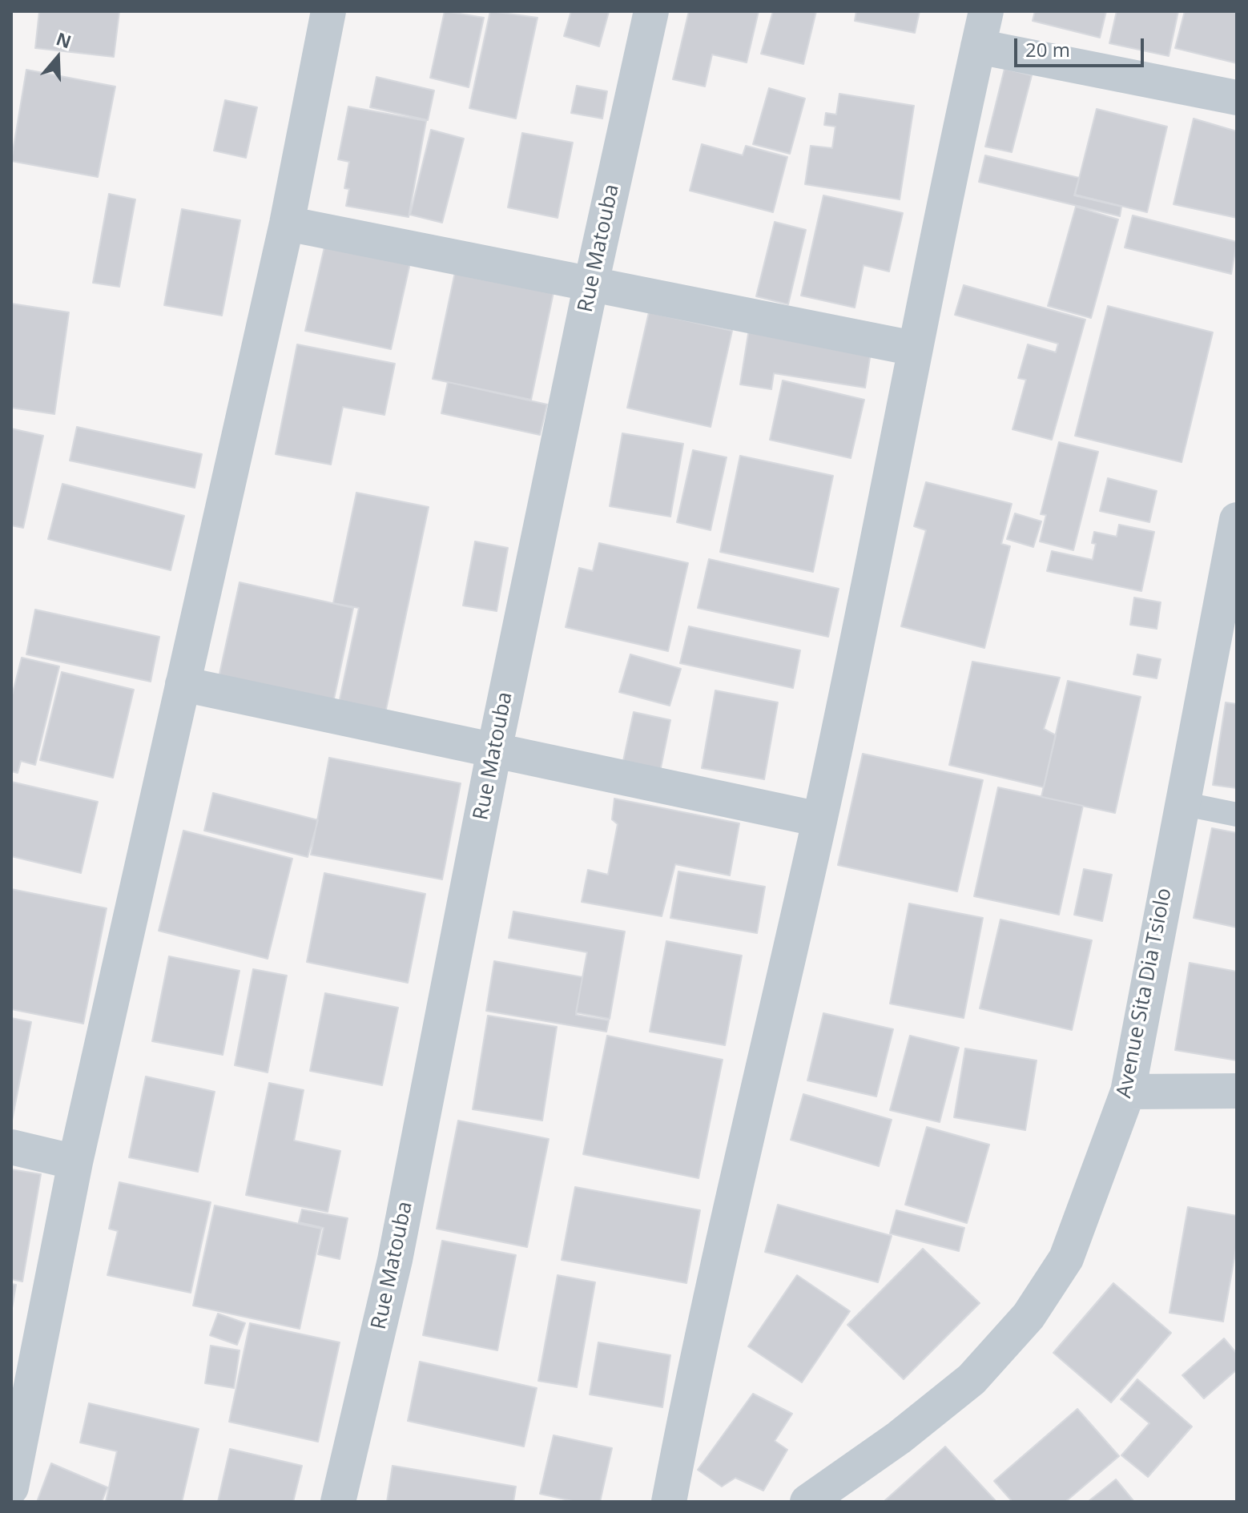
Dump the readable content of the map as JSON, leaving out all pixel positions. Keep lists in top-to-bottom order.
{
  "streets": {
    "street": ["Rue Matouba", "Avenue Sita Dia Tsiolo"]
  },
  "scale_bar": "20 m",
  "north": "top"
}
